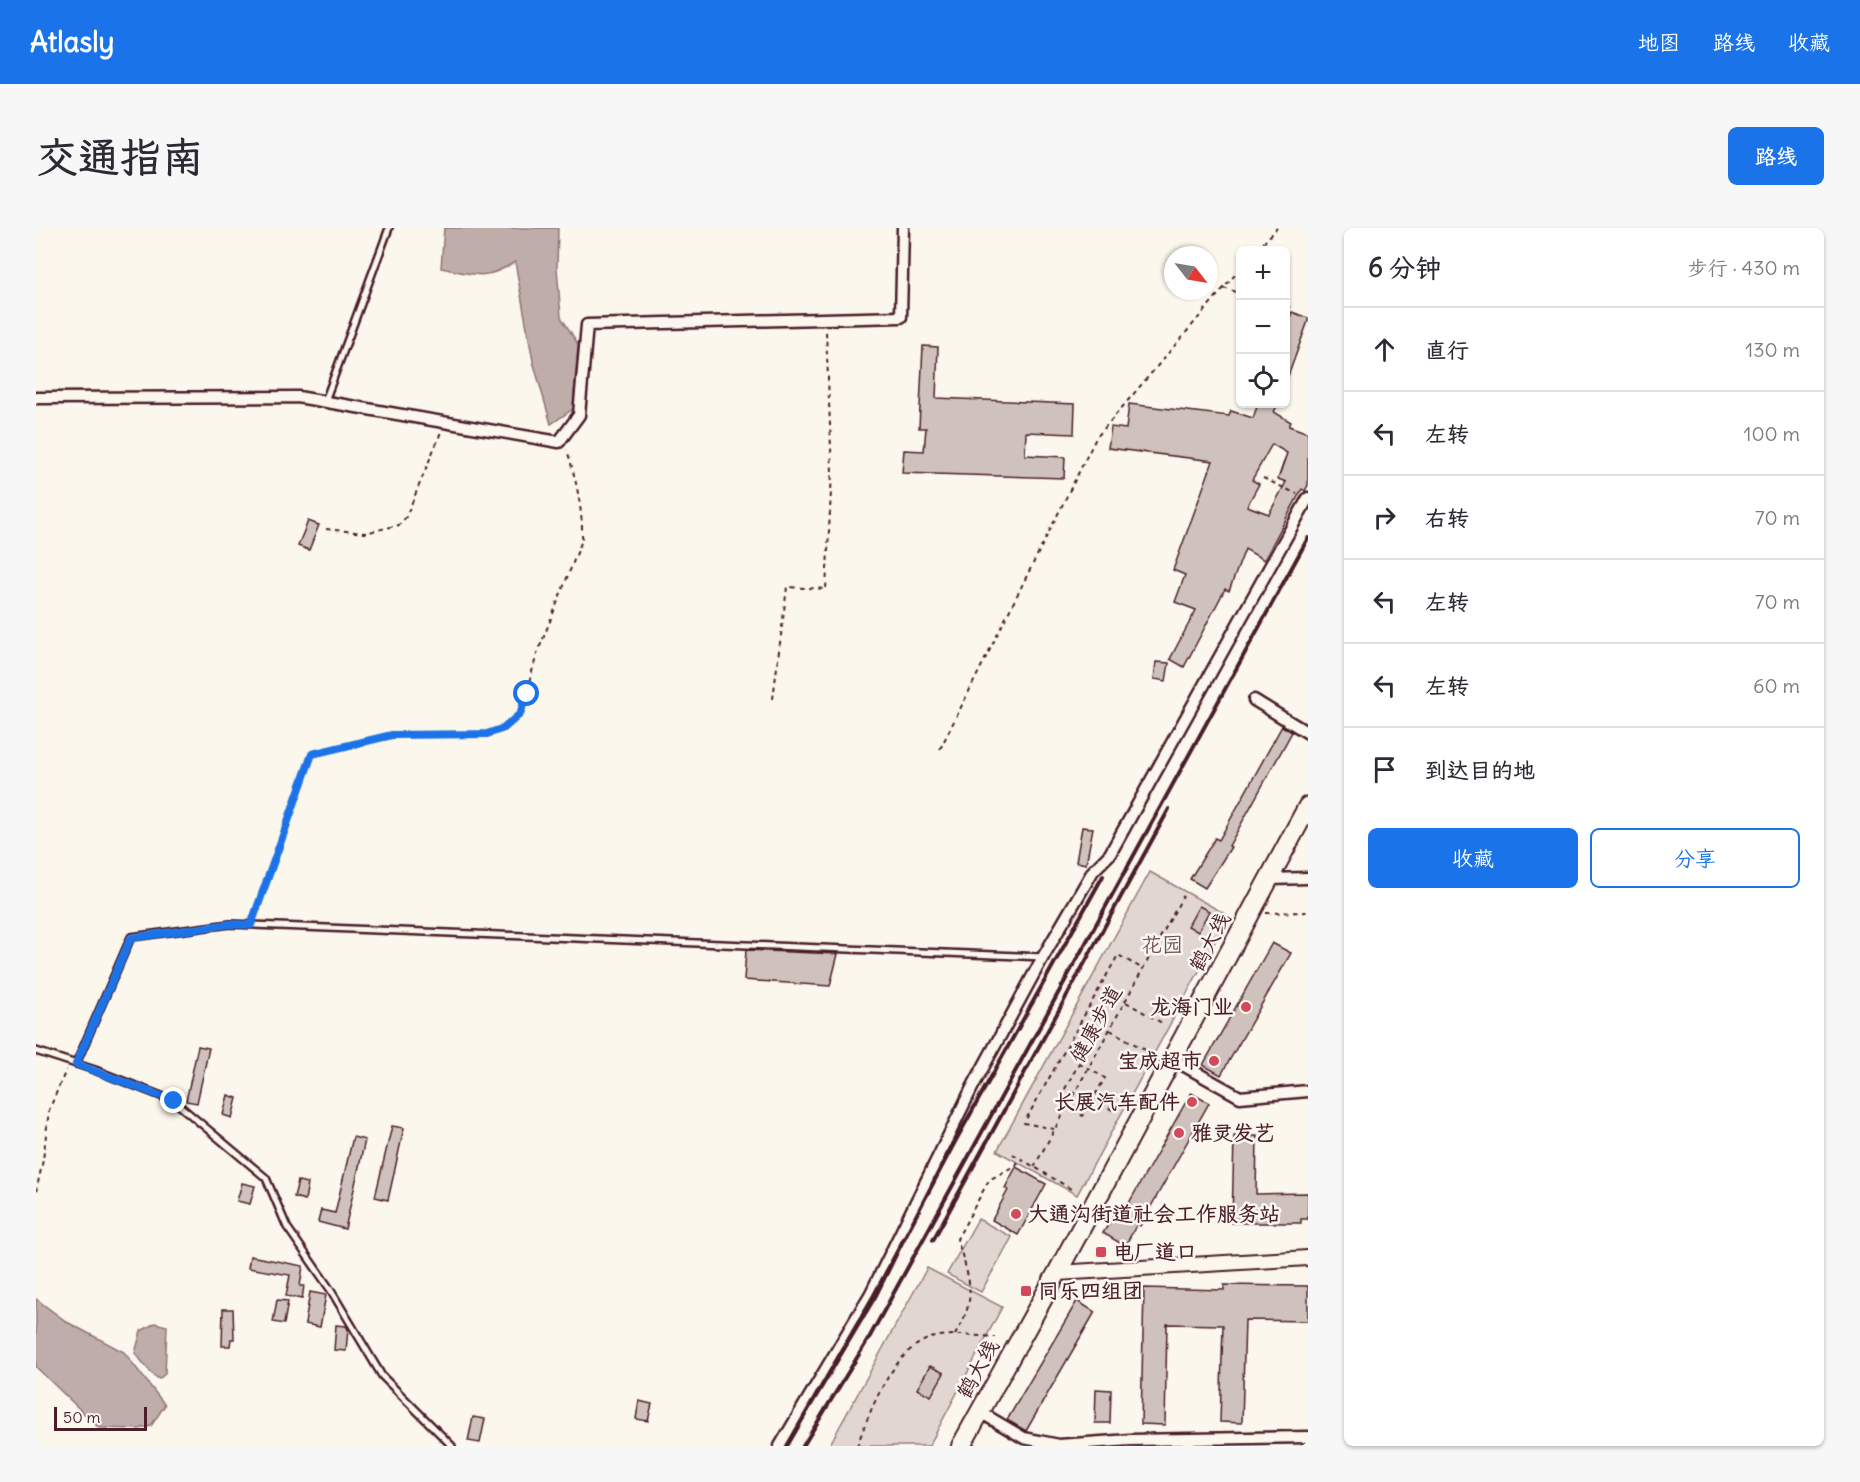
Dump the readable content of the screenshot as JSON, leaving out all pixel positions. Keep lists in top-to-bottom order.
{
  "streets": {
    "highway": ["鹤大线"],
    "path": ["健康步道"]
  },
  "parks": ["花园"],
  "places": {
    "other": [
      "龙海门业",
      "宝成超市",
      "长展汽车配件",
      "雅灵发艺",
      "大通沟街道社会工作服务站"
    ],
    "transit": ["电厂道口", "同乐四组团"]
  },
  "scale_bar": "50 m",
  "north": "bottom right",
  "page": {
    "header": "Atlasly",
    "nav": ["地图", "路线", "收藏"],
    "buttons": [
      "路线",
      ["收藏", "分享"]
    ],
    "title": "交通指南",
    "heading": ["6 分钟", "步行 · 430 m"],
    "map_buttons": ["+", "−"],
    "list": [
      ["直行", "130 m"],
      ["左转", "100 m"],
      ["右转", "70 m"],
      ["左转", "70 m"],
      ["左转", "60 m"],
      "到达目的地"
    ],
    "scale": "50 m"
  }
}
